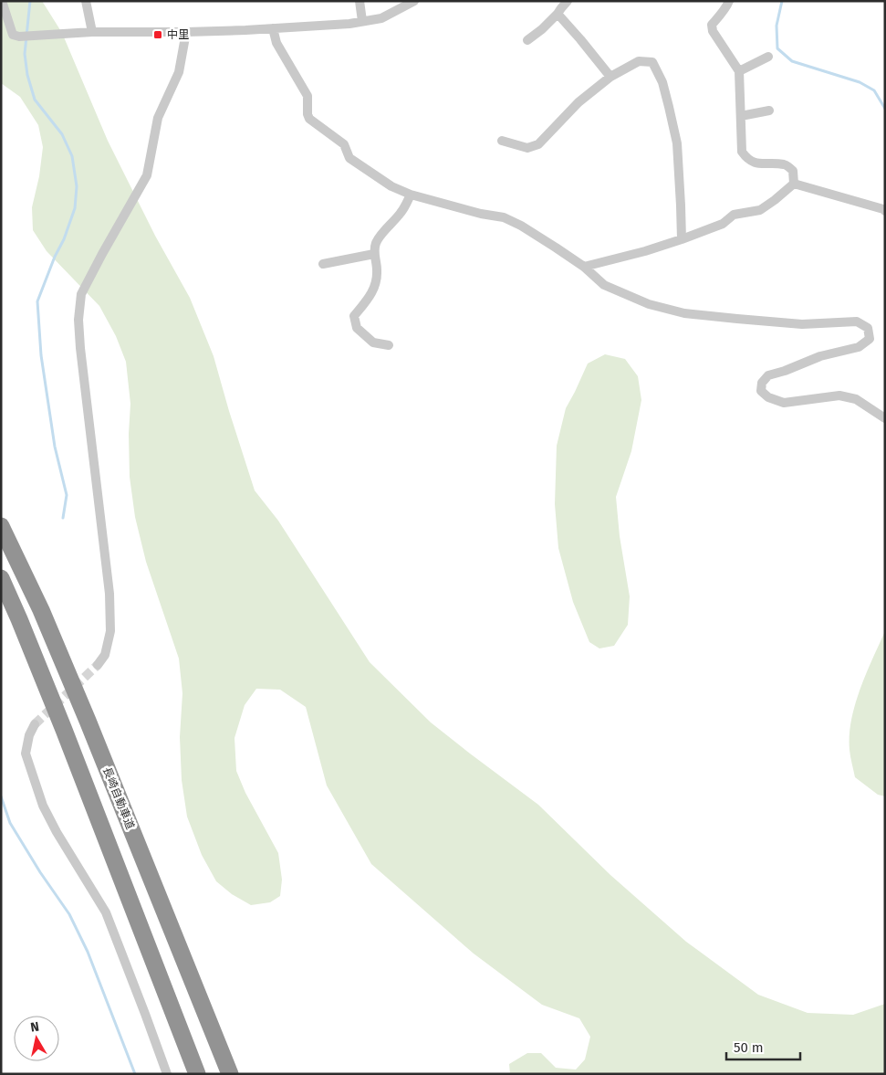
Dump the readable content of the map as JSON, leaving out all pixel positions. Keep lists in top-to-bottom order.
{
  "streets": {
    "highway": ["長崎自動車道"]
  },
  "places": {
    "transit": ["中里"]
  },
  "scale_bar": "50 m",
  "north": "top"
}
